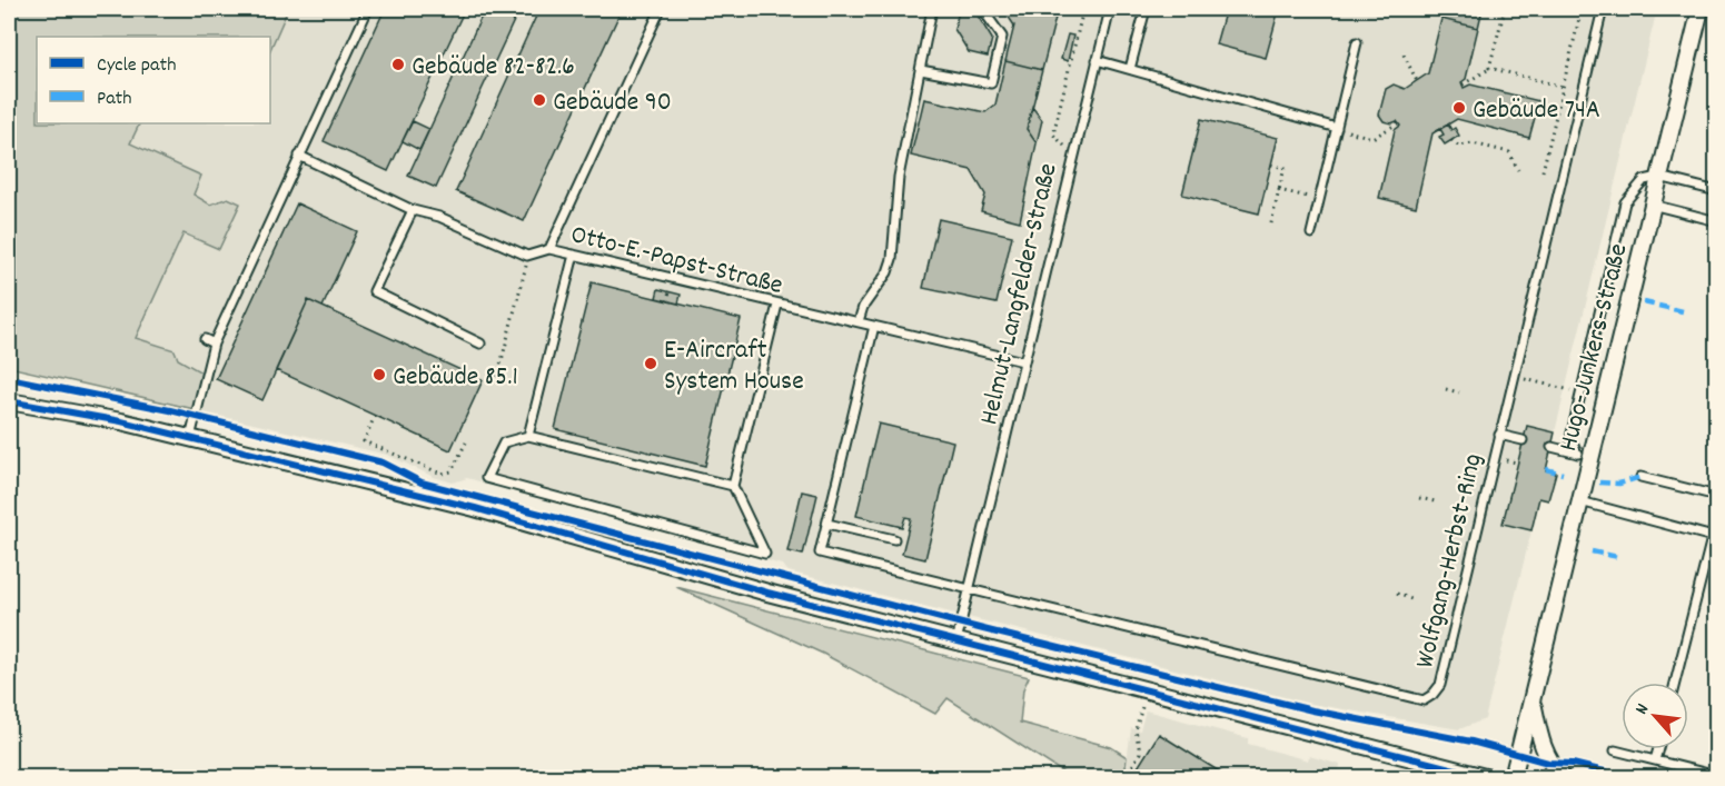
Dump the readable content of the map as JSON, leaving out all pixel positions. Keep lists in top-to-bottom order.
{
  "streets": {
    "street": ["Hugo-Junkers-Straße"],
    "lane": ["Otto-E.-Papst-Straße", "Helmut-Langfelder-Straße", "Wolfgang-Herbst-Ring"]
  },
  "crossings": [
    ["Otto-E.-Papst-Straße", "Helmut-Langfelder-Straße"],
    ["Helmut-Langfelder-Straße", "Wolfgang-Herbst-Ring"]
  ],
  "places": [
    "Gebäude 82-82.6",
    "Gebäude 90",
    "Gebäude 74A",
    "E-Aircraft System House",
    "Gebäude 85.1"
  ],
  "legend": ["Cycle path", "Path"],
  "north": "top left"
}
